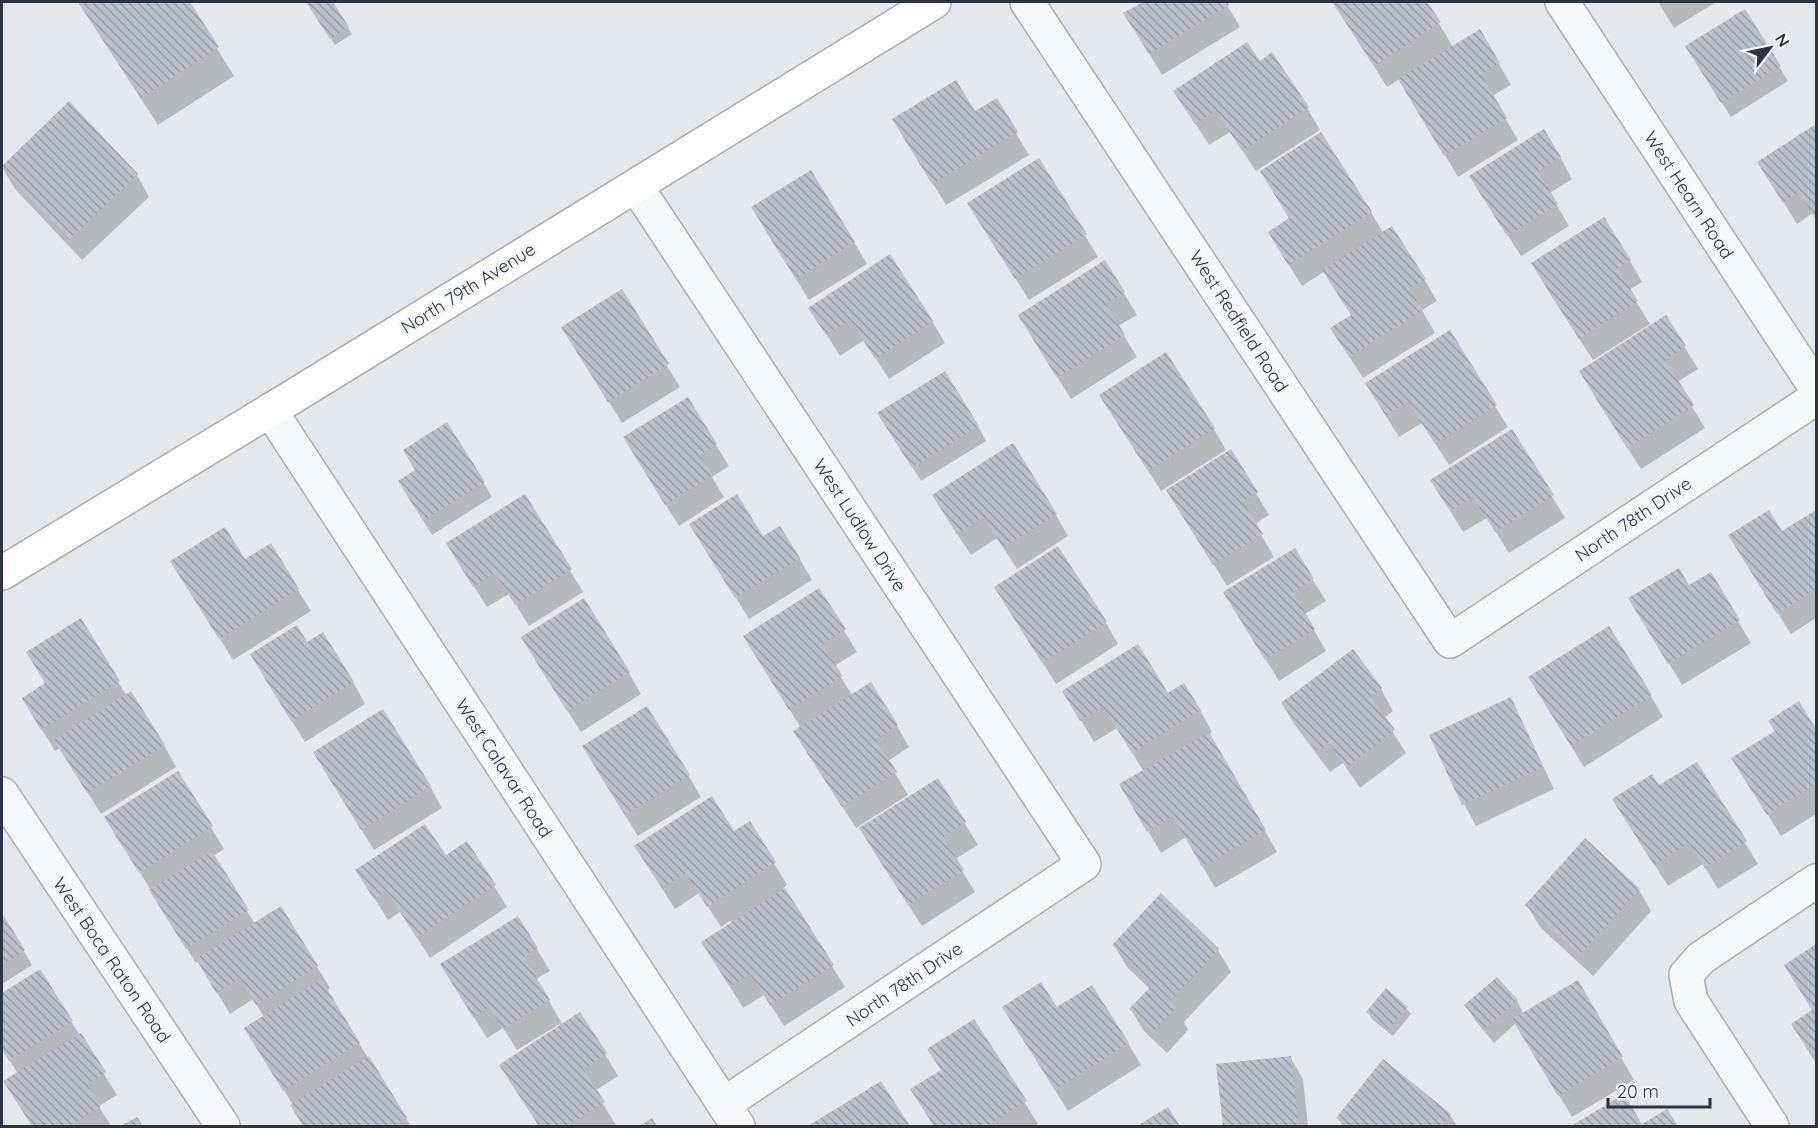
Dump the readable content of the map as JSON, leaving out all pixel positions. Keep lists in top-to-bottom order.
{
  "streets": {
    "street": [
      "West Hearn Road",
      "North 79th Avenue",
      "West Redfield Road",
      "North 78th Drive",
      "West Ludlow Drive",
      "West Calavar Road",
      "West Boca Raton Road"
    ]
  },
  "crossings": [
    ["North 79th Avenue", "West Ludlow Drive"],
    ["North 79th Avenue", "West Calavar Road"],
    ["West Redfield Road", "North 78th Drive"],
    ["North 78th Drive", "West Ludlow Drive"],
    ["North 78th Drive", "West Calavar Road"]
  ],
  "scale_bar": "20 m",
  "north": "top right"
}
